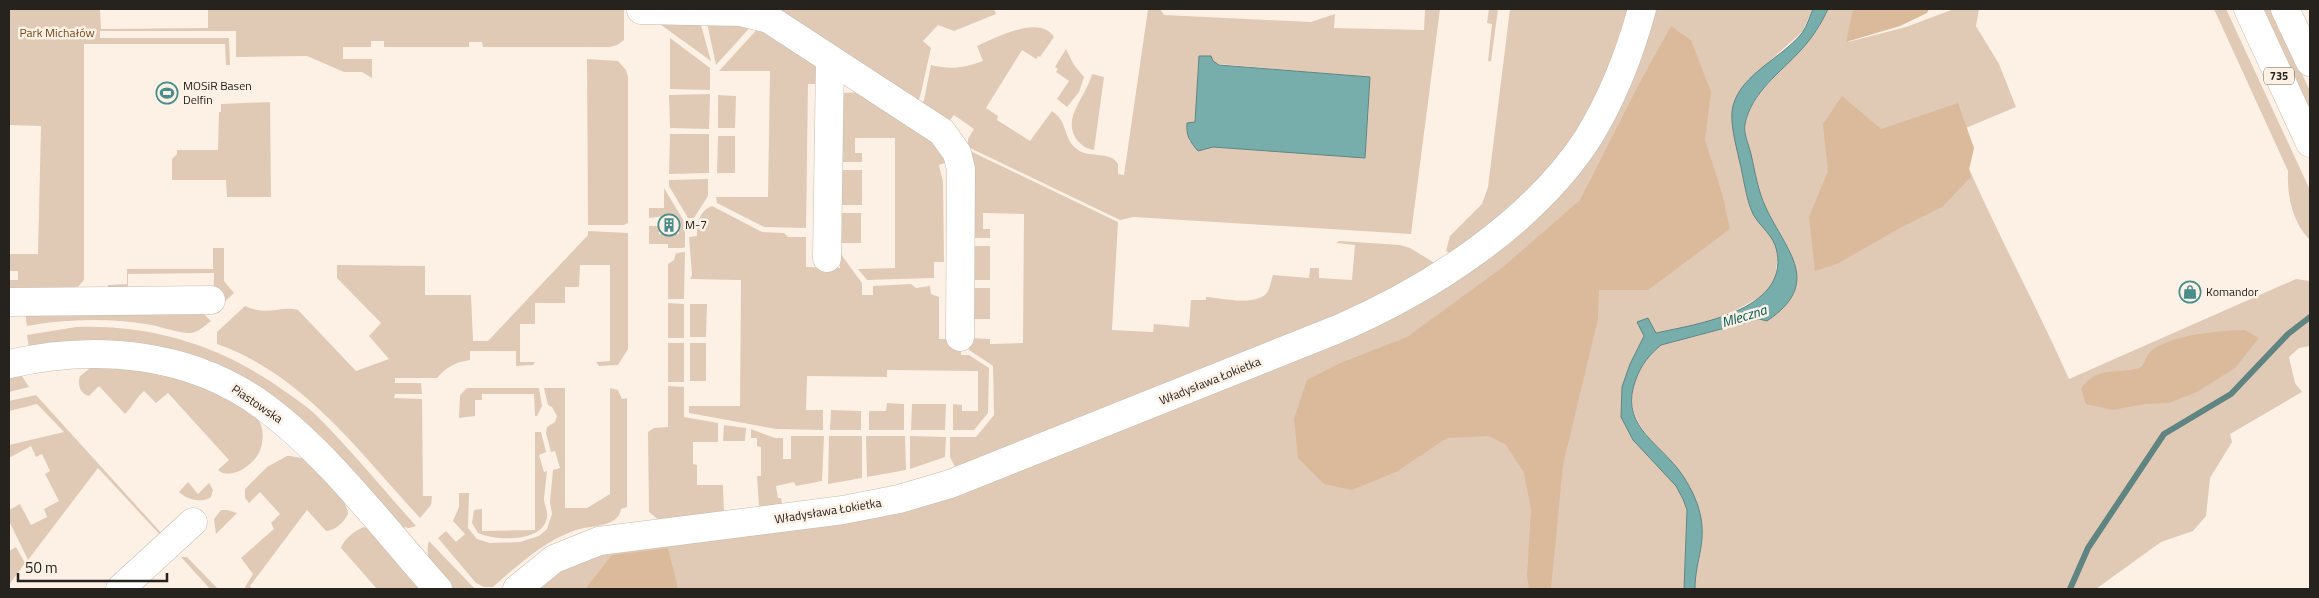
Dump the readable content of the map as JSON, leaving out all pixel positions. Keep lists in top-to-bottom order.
{
  "streets": {
    "street": ["735", "Władysława Łokietka", "Piastowska"]
  },
  "water": ["Mleczna"],
  "parks": ["Park Michałów"],
  "places": {
    "sports": ["MOSiR Basen Delfin"],
    "building": ["M-7"],
    "shop": ["Komandor"]
  },
  "scale_bar": "50 m"
}
